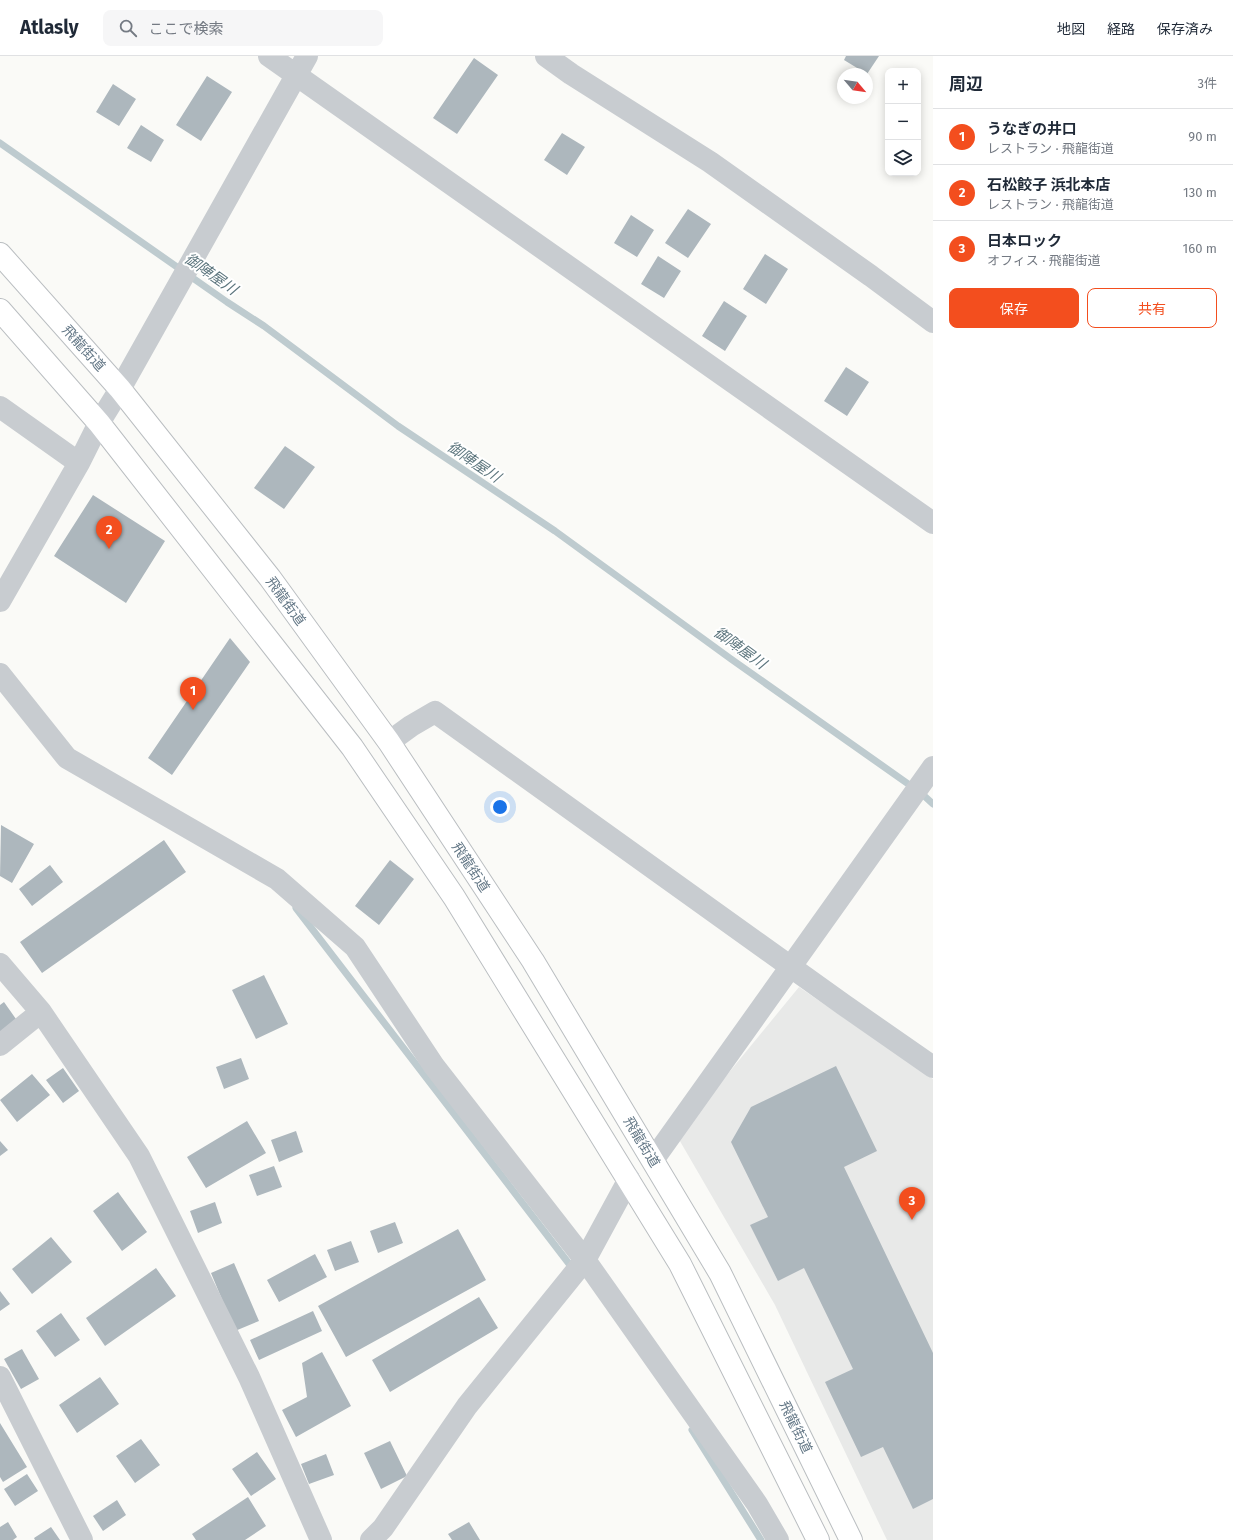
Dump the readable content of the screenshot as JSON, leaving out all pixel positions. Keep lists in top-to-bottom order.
{
  "streets": {
    "highway": ["飛龍街道"]
  },
  "water": ["御陣屋川"],
  "north": "bottom right",
  "page": {
    "header": "Atlasly",
    "search": "ここで検索",
    "nav": ["地図", "経路", "保存済み"],
    "heading": ["周辺", "3件"],
    "map_buttons": ["+", "−"],
    "list": [
      {
        "mark": "1",
        "name": "うなぎの井口",
        "note": "レストラン · 飛龍街道",
        "value": "90 m"
      },
      {
        "mark": "2",
        "name": "石松餃子 浜北本店",
        "note": "レストラン · 飛龍街道",
        "value": "130 m"
      },
      {
        "mark": "3",
        "name": "日本ロック",
        "note": "オフィス · 飛龍街道",
        "value": "160 m"
      }
    ],
    "buttons": ["保存", "共有"],
    "pins": ["2", "1", "3"]
  }
}
